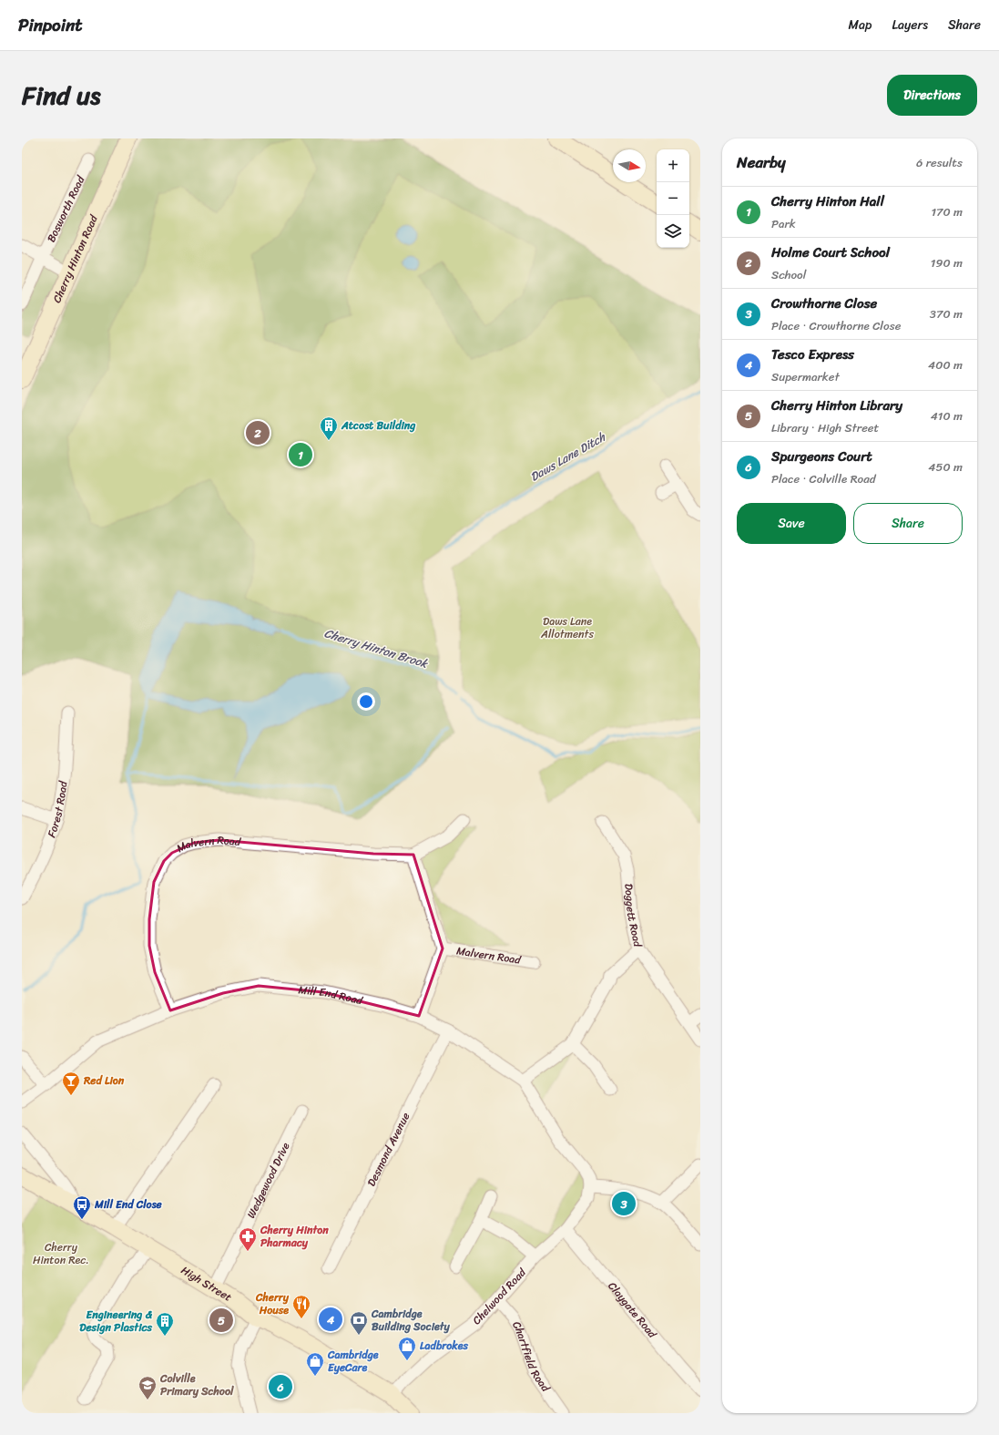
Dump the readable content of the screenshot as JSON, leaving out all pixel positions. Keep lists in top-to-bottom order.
{
  "streets": {
    "street": [
      "Bosworth Road",
      "Cherry Hinton Road",
      "Forest Road",
      "Malvern Road",
      "Doggett Road",
      "Mill End Road",
      "Desmond Avenue",
      "Wedgewood Drive",
      "High Street",
      "Chelwood Road",
      "Claygate Road",
      "Chartfield Road"
    ]
  },
  "crossings": [
    ["Malvern Road", "Mill End Road"],
    ["Mill End Road", "Desmond Avenue"],
    ["Mill End Road", "Chelwood Road"],
    ["Wedgewood Drive", "High Street"],
    ["High Street", "Chelwood Road"],
    ["Chelwood Road", "Claygate Road"],
    ["Chelwood Road", "Chartfield Road"]
  ],
  "water": ["Daws Lane Ditch", "Cherry Hinton Brook"],
  "parks": ["Daws Lane Allotments", "Cherry Hinton Rec."],
  "places": {
    "building": ["Atcost Building", "Engineering & Design Plastics"],
    "bar": ["Red Lion"],
    "bus stop": ["Mill End Close"],
    "pharmacy": ["Cherry Hinton Pharmacy"],
    "restaurant": ["Cherry House"],
    "bank": ["Cambridge Building Society"],
    "shop": ["Ladbrokes", "Cambridge EyeCare"],
    "school or university": ["Colville Primary School"]
  },
  "north": "right",
  "page": {
    "header": "Pinpoint",
    "nav": ["Map", "Layers", "Share"],
    "title": "Find us",
    "buttons": [
      "Directions",
      ["Save", "Share"]
    ],
    "heading": ["Nearby", "6 results"],
    "map_buttons": ["+", "−"],
    "list": [
      {
        "mark": "1",
        "name": "Cherry Hinton Hall",
        "note": "Park",
        "value": "170 m"
      },
      {
        "mark": "2",
        "name": "Holme Court School",
        "note": "School",
        "value": "190 m"
      },
      {
        "mark": "3",
        "name": "Crowthorne Close",
        "note": "Place · Crowthorne Close",
        "value": "370 m"
      },
      {
        "mark": "4",
        "name": "Tesco Express",
        "note": "Supermarket",
        "value": "400 m"
      },
      {
        "mark": "5",
        "name": "Cherry Hinton Library",
        "note": "Library · High Street",
        "value": "410 m"
      },
      {
        "mark": "6",
        "name": "Spurgeons Court",
        "note": "Place · Colville Road",
        "value": "450 m"
      }
    ],
    "pins": [
      "2",
      "1",
      "3",
      "4",
      "5",
      "6"
    ]
  }
}
